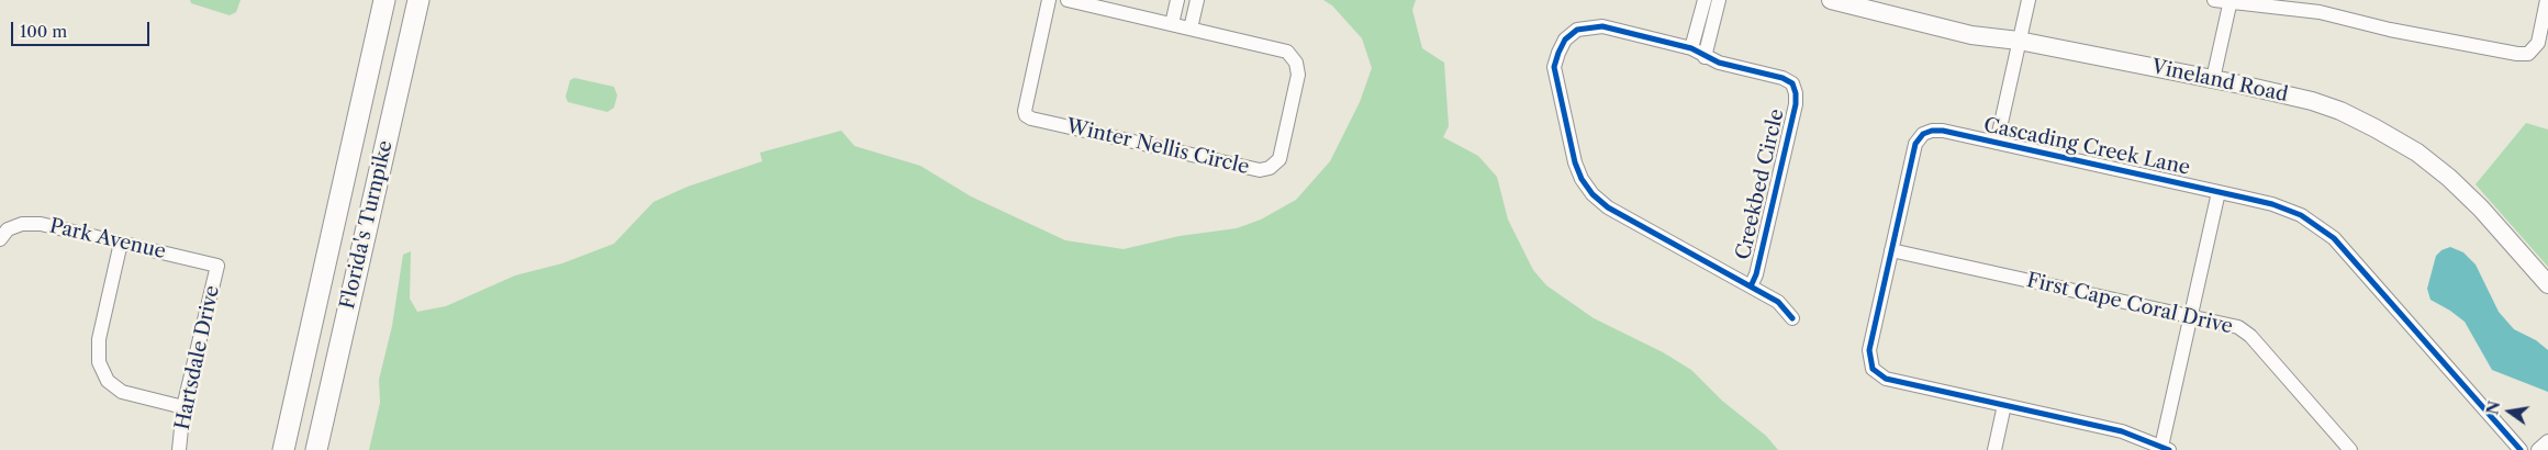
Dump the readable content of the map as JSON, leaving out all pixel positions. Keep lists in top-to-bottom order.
{
  "streets": {
    "highway": ["Florida's Turnpike"],
    "main road": ["Vineland Road"],
    "street": [
      "Winter Nellis Circle",
      "Cascading Creek Lane",
      "Creekbed Circle",
      "Park Avenue",
      "First Cape Coral Drive",
      "Hartsdale Drive"
    ]
  },
  "crossings": [
    ["Cascading Creek Lane", "First Cape Coral Drive"],
    ["Park Avenue", "Hartsdale Drive"]
  ],
  "scale_bar": "100 m",
  "north": "left"
}
